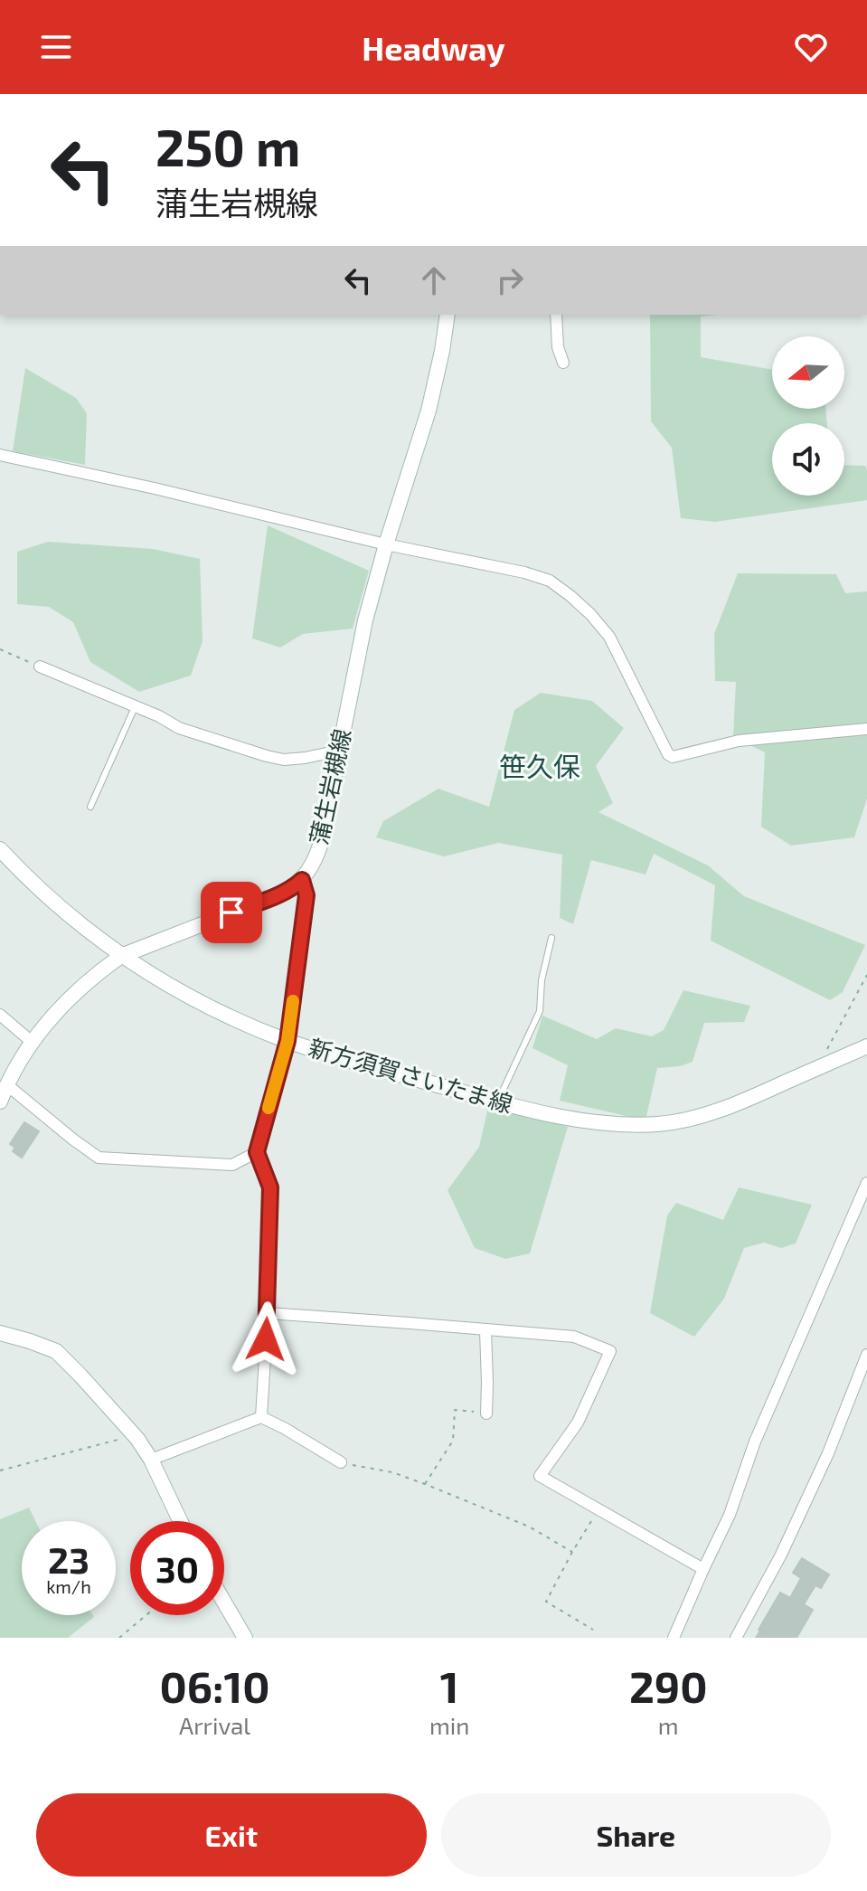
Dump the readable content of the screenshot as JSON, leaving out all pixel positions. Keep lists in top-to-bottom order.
{
  "streets": {
    "main road": ["蒲生岩槻線", "新方須賀さいたま線"]
  },
  "districts": ["笹久保"],
  "north": "left",
  "page": {
    "header": "Headway",
    "turn": ["250 m", "蒲生岩槻線"],
    "speed": "23 km/h",
    "limit": "30",
    "eta": [
      "06:10",
      "Arrival",
      "1",
      "min",
      "290",
      "m"
    ],
    "buttons": ["Exit", "Share"]
  }
}
